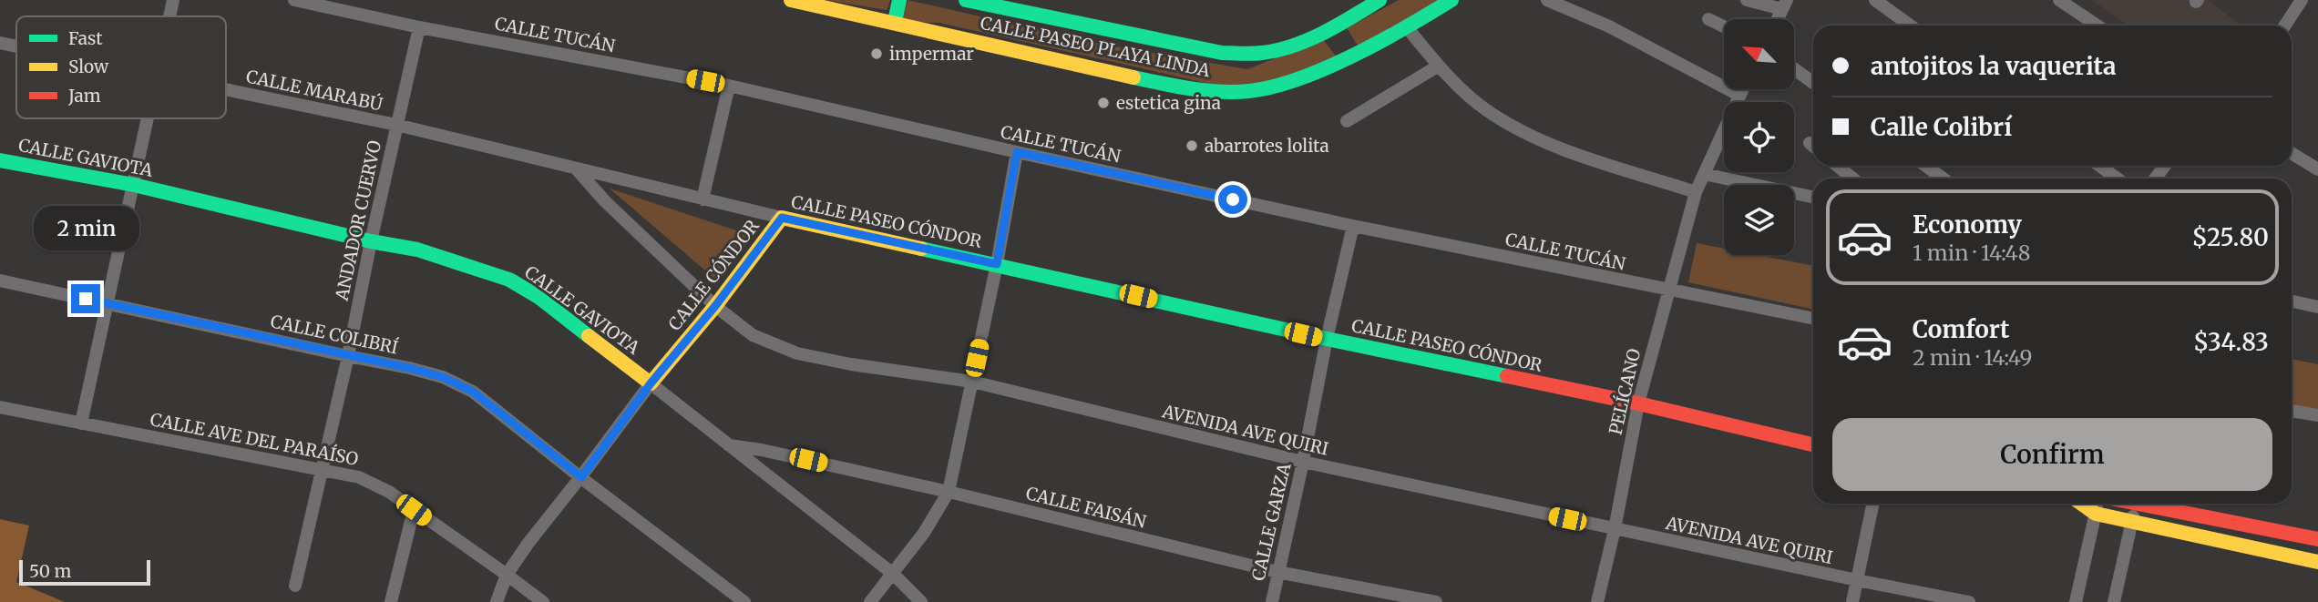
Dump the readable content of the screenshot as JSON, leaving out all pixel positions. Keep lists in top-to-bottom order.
{
  "streets": {
    "street": [
      "CALLE TUCÁN",
      "CALLE PASEO PLAYA LINDA",
      "CALLE MARABÚ",
      "CALLE GAVIOTA",
      "ANDADOR CUERVO",
      "CALLE PASEO CÓNDOR",
      "CALLE CÓNDOR",
      "CALLE COLIBRÍ",
      "PELÍCANO",
      "AVENIDA AVE QUIRI",
      "CALLE AVE DEL PARAÍSO",
      "CALLE FAISÁN",
      "CALLE GARZA"
    ]
  },
  "crossings": [
    ["CALLE TUCÁN", "ANDADOR CUERVO"],
    ["CALLE TUCÁN", "PELÍCANO"],
    ["CALLE TUCÁN", "CALLE GARZA"],
    ["CALLE MARABÚ", "ANDADOR CUERVO"],
    ["CALLE MARABÚ", "CALLE PASEO CÓNDOR"],
    ["CALLE GAVIOTA", "ANDADOR CUERVO"],
    ["CALLE GAVIOTA", "CALLE CÓNDOR"],
    ["CALLE GAVIOTA", "CALLE FAISÁN"],
    ["ANDADOR CUERVO", "CALLE PASEO CÓNDOR"],
    ["ANDADOR CUERVO", "CALLE COLIBRÍ"],
    ["ANDADOR CUERVO", "CALLE AVE DEL PARAÍSO"],
    ["CALLE PASEO CÓNDOR", "CALLE CÓNDOR"],
    ["CALLE PASEO CÓNDOR", "PELÍCANO"],
    ["CALLE PASEO CÓNDOR", "AVENIDA AVE QUIRI"],
    ["CALLE PASEO CÓNDOR", "CALLE GARZA"],
    ["CALLE CÓNDOR", "CALLE COLIBRÍ"],
    ["CALLE CÓNDOR", "AVENIDA AVE QUIRI"],
    ["CALLE CÓNDOR", "CALLE AVE DEL PARAÍSO"],
    ["PELÍCANO", "AVENIDA AVE QUIRI"],
    ["AVENIDA AVE QUIRI", "CALLE GARZA"],
    ["CALLE FAISÁN", "CALLE GARZA"]
  ],
  "places": ["impermar", "estetica gina", "abarrotes lolita"],
  "legend": ["Fast", "Slow", "Jam"],
  "scale_bar": "50 m",
  "north": "top left",
  "page": {
    "banner": ["antojitos la vaquerita", "Calle Colibrí"],
    "list": [
      {
        "name": "Economy",
        "note": "1 min · 14:48",
        "value": "$25.80"
      },
      {
        "name": "Comfort",
        "note": "2 min · 14:49",
        "value": "$34.83"
      }
    ],
    "bubble": "2 min",
    "buttons": "Confirm",
    "scale": "50 m"
  }
}
